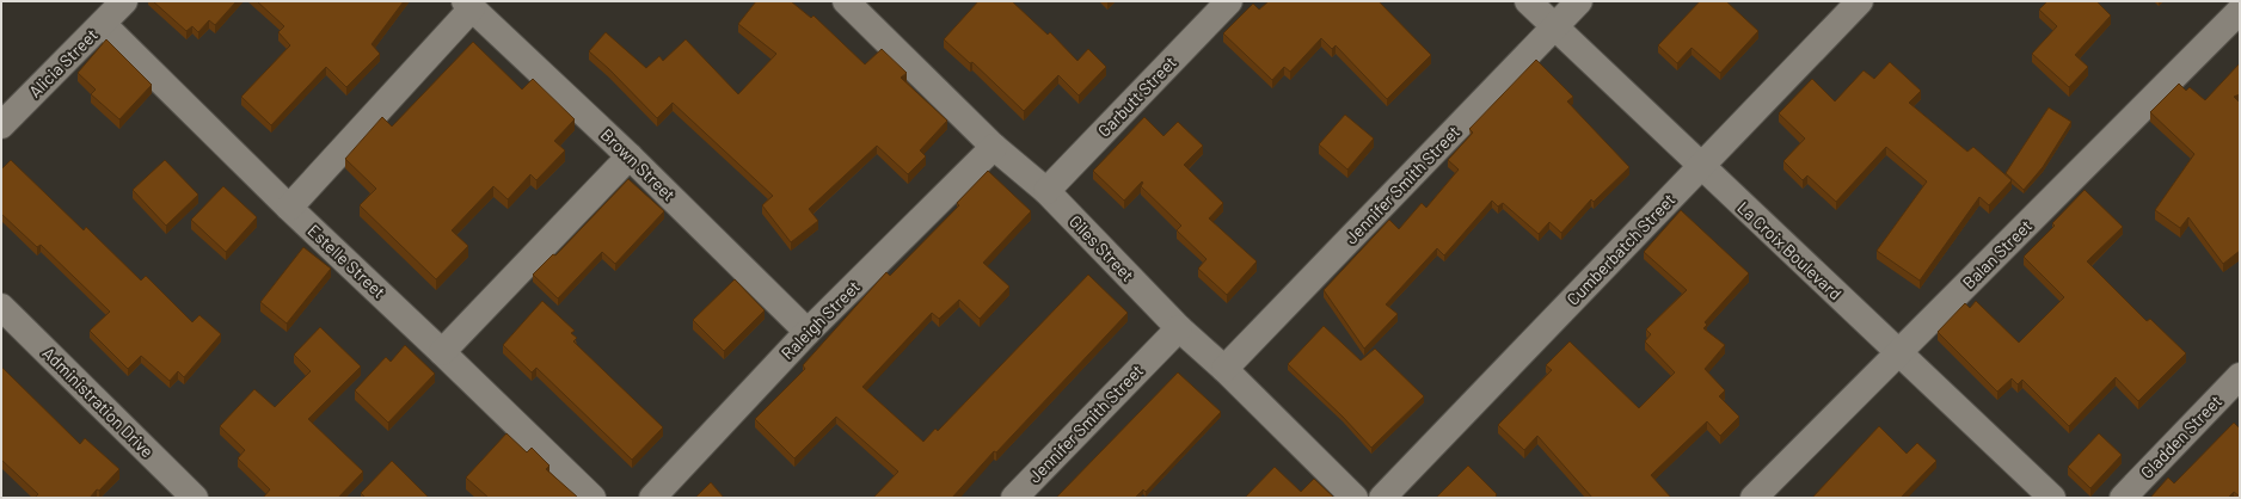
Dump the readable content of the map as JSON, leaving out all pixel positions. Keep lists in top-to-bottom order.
{
  "streets": {
    "street": [
      "Alicia Street",
      "Garbutt Street",
      "Brown Street",
      "Jennifer Smith Street",
      "Giles Street",
      "Cumberbatch Street",
      "La Croix Boulevard",
      "Balan Street",
      "Estelle Street",
      "Raleigh Street",
      "Administration Drive",
      "Gladden Street"
    ]
  },
  "crossings": [
    ["Alicia Street", "Estelle Street"],
    ["Garbutt Street", "Giles Street"],
    ["Brown Street", "Raleigh Street"],
    ["Jennifer Smith Street", "Giles Street"],
    ["Jennifer Smith Street", "La Croix Boulevard"],
    ["Giles Street", "Raleigh Street"],
    ["Cumberbatch Street", "La Croix Boulevard"],
    ["La Croix Boulevard", "Balan Street"]
  ]
}
